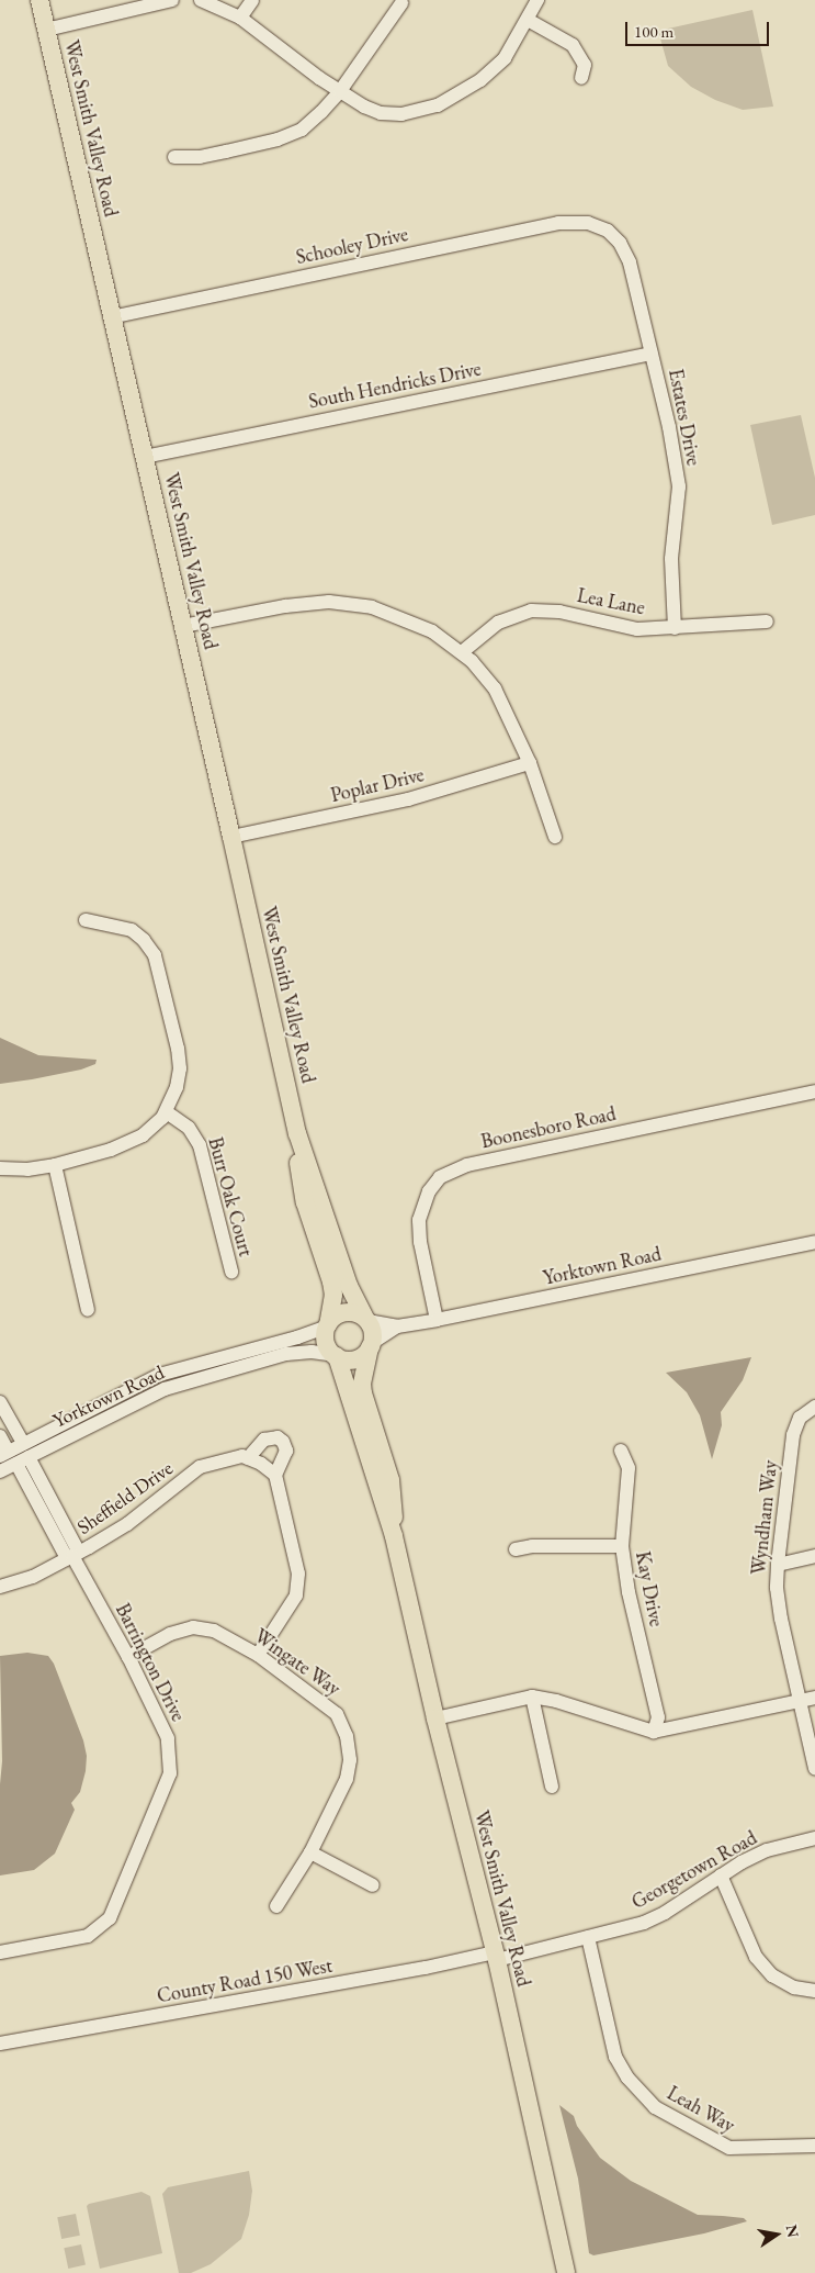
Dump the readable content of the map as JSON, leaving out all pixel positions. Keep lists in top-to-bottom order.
{
  "streets": {
    "main road": ["West Smith Valley Road"],
    "street": [
      "Schooley Drive",
      "South Hendricks Drive",
      "Estates Drive",
      "Lea Lane",
      "Poplar Drive",
      "Boonesboro Road",
      "Burr Oak Court",
      "Yorktown Road",
      "Sheffield Drive",
      "Wyndham Way",
      "Kay Drive",
      "Barrington Drive",
      "Wingate Way",
      "Georgetown Road",
      "County Road 150 West",
      "Leah Way"
    ]
  },
  "crossings": [
    ["West Smith Valley Road", "Schooley Drive"],
    ["West Smith Valley Road", "South Hendricks Drive"],
    ["West Smith Valley Road", "Poplar Drive"],
    ["West Smith Valley Road", "Yorktown Road"],
    ["West Smith Valley Road", "Georgetown Road"],
    ["West Smith Valley Road", "County Road 150 West"],
    ["Schooley Drive", "Estates Drive"],
    ["South Hendricks Drive", "Estates Drive"],
    ["Estates Drive", "Lea Lane"],
    ["Boonesboro Road", "Yorktown Road"],
    ["Yorktown Road", "Barrington Drive"],
    ["Sheffield Drive", "Barrington Drive"],
    ["Barrington Drive", "Wingate Way"],
    ["Georgetown Road", "County Road 150 West"],
    ["Georgetown Road", "Leah Way"]
  ],
  "scale_bar": "100 m",
  "north": "right"
}
